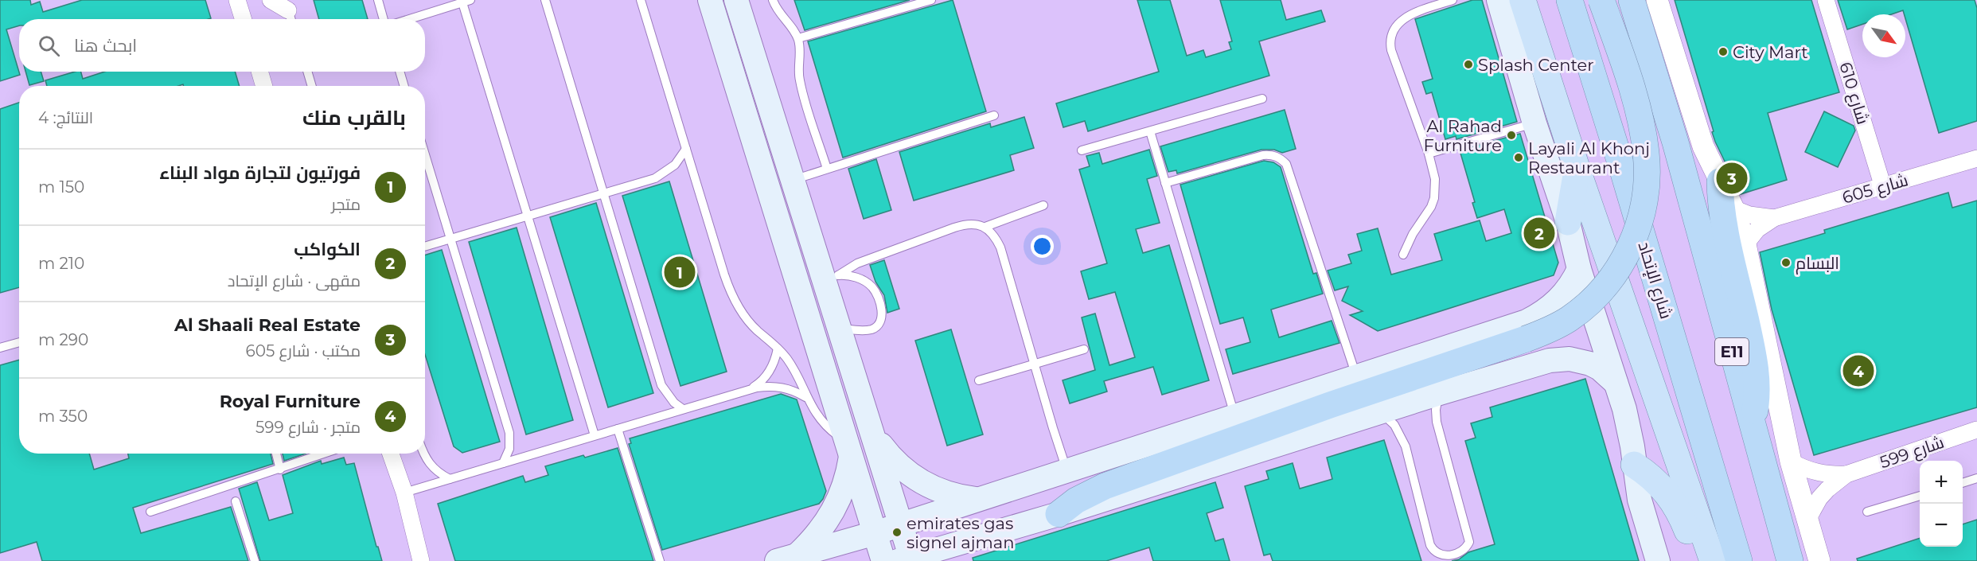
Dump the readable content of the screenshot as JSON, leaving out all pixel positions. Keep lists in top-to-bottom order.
{
  "streets": {
    "highway": ["شارع الإتحاد", "E11"],
    "street": ["شارع 610", "شارع 605", "شارع 599"]
  },
  "crossings": [
    ["شارع 610", "شارع 605"]
  ],
  "places": [
    "City Mart",
    "Splash Center",
    "Al Rahad Furniture",
    "Layali Al Khonj Restaurant",
    "البسام",
    "emirates gas signel ajman"
  ],
  "north": "bottom right",
  "page": {
    "search": "ابحث هنا",
    "heading": ["بالقرب منك", "النتائج: 4"],
    "list": [
      {
        "mark": "1",
        "name": "فورتيون لتجارة مواد البناء",
        "note": "متجر",
        "value": "150 m"
      },
      {
        "mark": "2",
        "name": "الكواكب",
        "note": "مقهى · شارع الإتحاد",
        "value": "210 m"
      },
      {
        "mark": "3",
        "name": "Al Shaali Real Estate",
        "note": "مكتب · شارع 605",
        "value": "290 m"
      },
      {
        "mark": "4",
        "name": "Royal Furniture",
        "note": "متجر · شارع 599",
        "value": "350 m"
      }
    ],
    "pins": [
      "3",
      "2",
      "1",
      "4"
    ],
    "map_buttons": ["+", "−"]
  }
}
